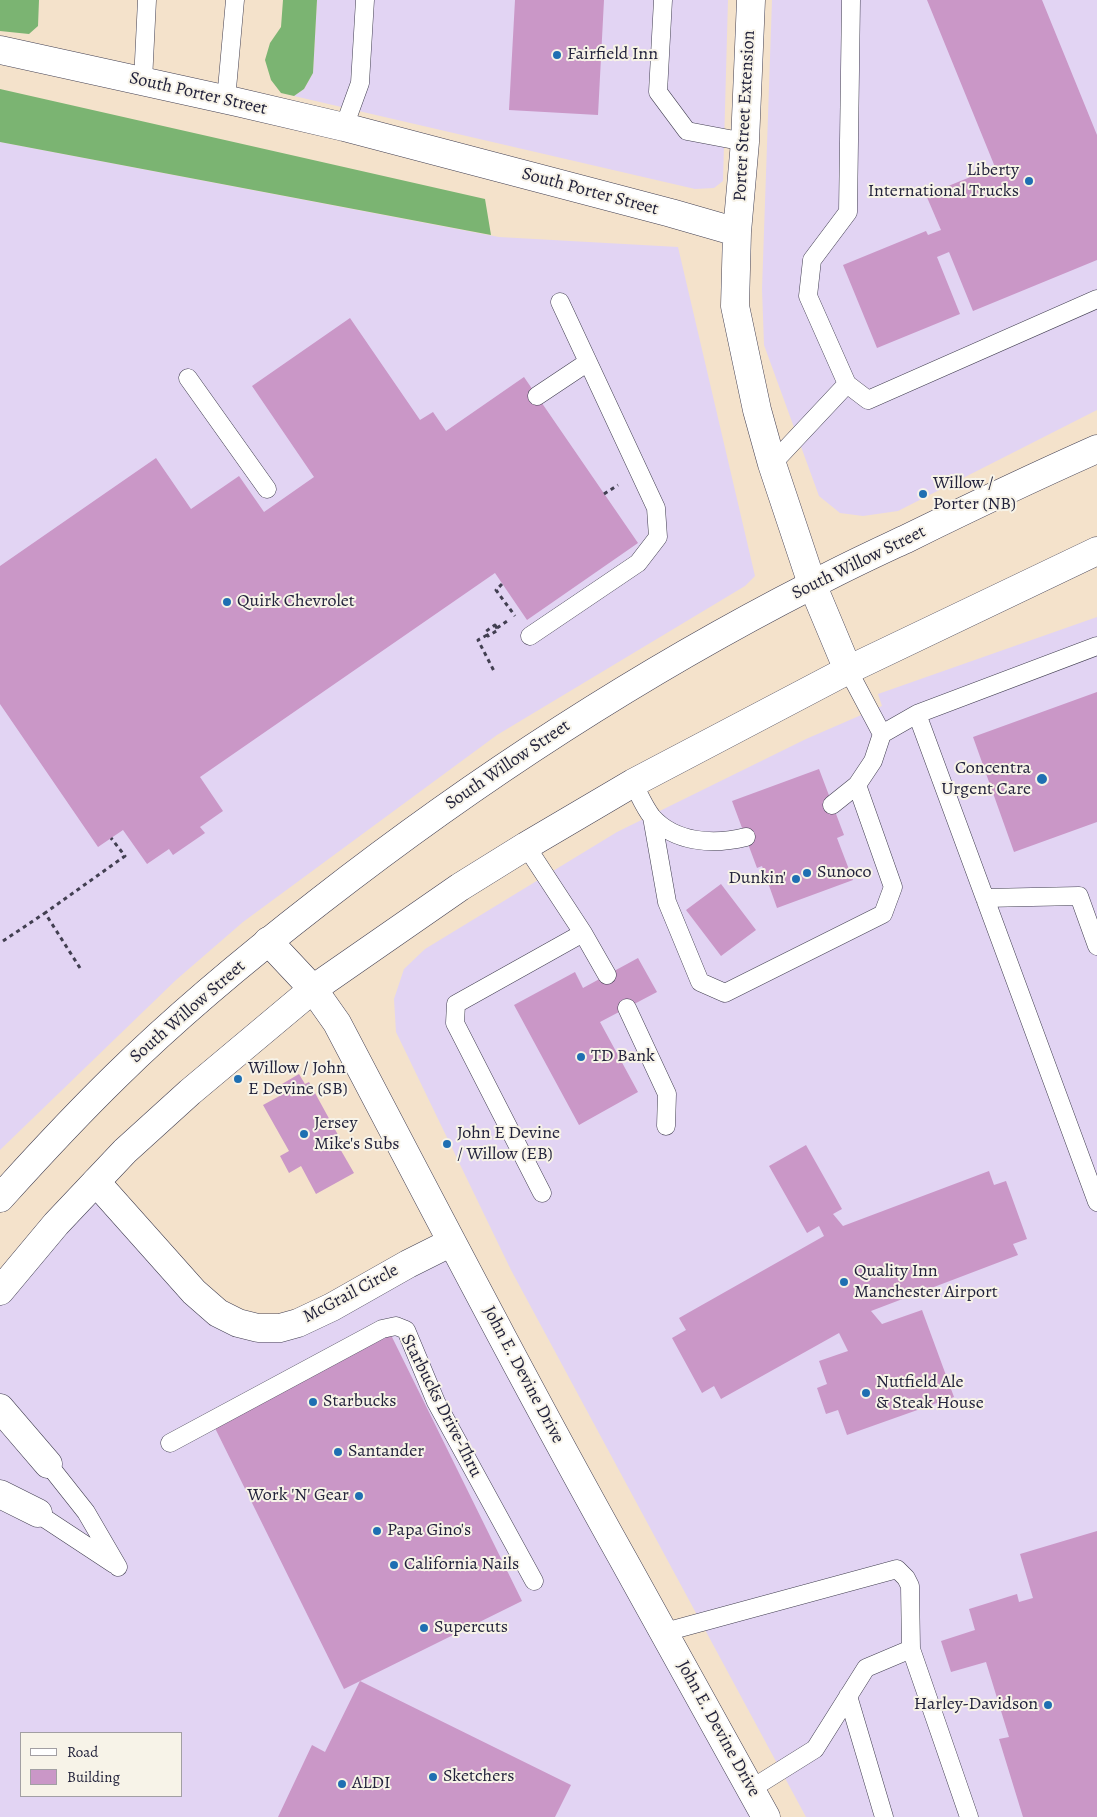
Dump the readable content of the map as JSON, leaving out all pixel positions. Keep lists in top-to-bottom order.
{
  "streets": {
    "street": [
      "South Porter Street",
      "Porter Street Extension",
      "South Willow Street",
      "McGrail Circle",
      "John E. Devine Drive"
    ],
    "lane": ["Starbucks Drive-Thru"]
  },
  "crossings": [
    ["South Porter Street", "Porter Street Extension"],
    ["South Willow Street", "John E. Devine Drive"],
    ["McGrail Circle", "John E. Devine Drive"]
  ],
  "places": [
    "Fairfield Inn",
    "Liberty International Trucks",
    "Willow / Porter (NB)",
    "Quirk Chevrolet",
    "Concentra Urgent Care",
    "Sunoco",
    "Dunkin'",
    "TD Bank",
    "Willow / John E Devine (SB)",
    "Jersey Mike's Subs",
    "John E Devine / Willow (EB)",
    "Quality Inn Manchester Airport",
    "Nutfield Ale & Steak House",
    "Starbucks",
    "Santander",
    "Work 'N' Gear",
    "Papa Gino's",
    "California Nails",
    "Supercuts",
    "Harley-Davidson",
    "Sketchers",
    "ALDI"
  ],
  "legend": ["Road", "Building"]
}
